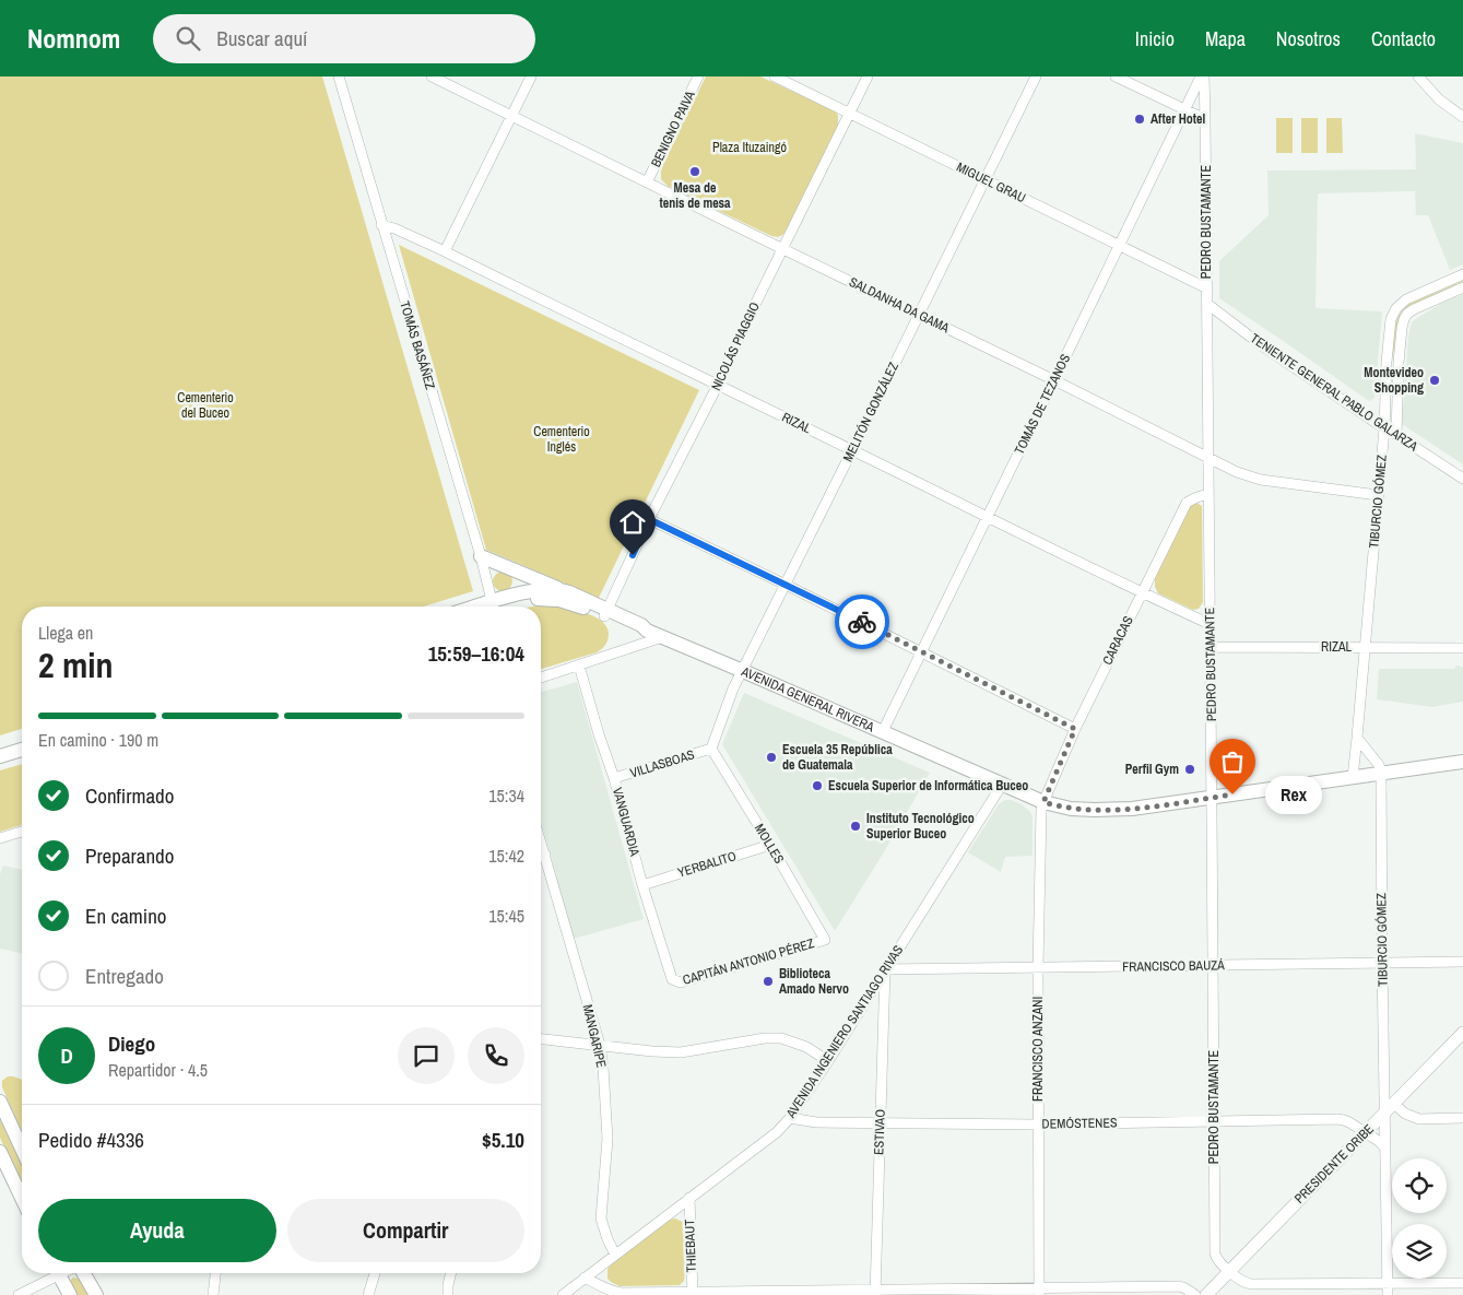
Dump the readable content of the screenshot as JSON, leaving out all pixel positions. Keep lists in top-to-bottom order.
{
  "streets": {
    "main road": ["AVENIDA GENERAL RIVERA"],
    "street": [
      "BENIGNO PAIVA",
      "MIGUEL GRAU",
      "PEDRO BUSTAMANTE",
      "SALDANHA DA GAMA",
      "TOMÁS BASÁÑEZ",
      "NICOLÁS PIAGGIO",
      "TENIENTE GENERAL PABLO GALARZA",
      "TOMÁS DE TEZANOS",
      "MELITÓN GONZÁLEZ",
      "RIZAL",
      "TIBURCIO GÓMEZ",
      "CARACAS",
      "VILLASBOAS",
      "VANGUARDIA",
      "MOLLES",
      "YERBALITO",
      "CAPITÁN ANTONIO PÉREZ",
      "FRANCISCO BAUZÁ",
      "AVENIDA INGENIERO SANTIAGO RIVAS",
      "MANGARIPE",
      "FRANCISCO ANZANI",
      "DEMÓSTENES",
      "ESTIVAO",
      "PRESIDENTE ORIBE",
      "THIEBAUT"
    ]
  },
  "crossings": [
    ["BENIGNO PAIVA", "SALDANHA DA GAMA"],
    ["MIGUEL GRAU", "PEDRO BUSTAMANTE"],
    ["MIGUEL GRAU", "NICOLÁS PIAGGIO"],
    ["MIGUEL GRAU", "TOMÁS DE TEZANOS"],
    ["MIGUEL GRAU", "MELITÓN GONZÁLEZ"],
    ["PEDRO BUSTAMANTE", "SALDANHA DA GAMA"],
    ["PEDRO BUSTAMANTE", "TENIENTE GENERAL PABLO GALARZA"],
    ["PEDRO BUSTAMANTE", "TOMÁS DE TEZANOS"],
    ["PEDRO BUSTAMANTE", "RIZAL"],
    ["PEDRO BUSTAMANTE", "CARACAS"],
    ["PEDRO BUSTAMANTE", "AVENIDA GENERAL RIVERA"],
    ["PEDRO BUSTAMANTE", "FRANCISCO BAUZÁ"],
    ["PEDRO BUSTAMANTE", "DEMÓSTENES"],
    ["PEDRO BUSTAMANTE", "PRESIDENTE ORIBE"],
    ["SALDANHA DA GAMA", "NICOLÁS PIAGGIO"],
    ["SALDANHA DA GAMA", "TOMÁS DE TEZANOS"],
    ["SALDANHA DA GAMA", "MELITÓN GONZÁLEZ"],
    ["SALDANHA DA GAMA", "TIBURCIO GÓMEZ"],
    ["TOMÁS BASÁÑEZ", "RIZAL"],
    ["NICOLÁS PIAGGIO", "RIZAL"],
    ["NICOLÁS PIAGGIO", "AVENIDA GENERAL RIVERA"],
    ["TENIENTE GENERAL PABLO GALARZA", "TIBURCIO GÓMEZ"],
    ["TOMÁS DE TEZANOS", "RIZAL"],
    ["TOMÁS DE TEZANOS", "AVENIDA GENERAL RIVERA"],
    ["MELITÓN GONZÁLEZ", "RIZAL"],
    ["MELITÓN GONZÁLEZ", "AVENIDA GENERAL RIVERA"],
    ["MELITÓN GONZÁLEZ", "VILLASBOAS"],
    ["MELITÓN GONZÁLEZ", "MOLLES"],
    ["RIZAL", "TIBURCIO GÓMEZ"],
    ["RIZAL", "CARACAS"],
    ["TIBURCIO GÓMEZ", "AVENIDA GENERAL RIVERA"],
    ["TIBURCIO GÓMEZ", "FRANCISCO BAUZÁ"],
    ["TIBURCIO GÓMEZ", "PRESIDENTE ORIBE"],
    ["CARACAS", "AVENIDA GENERAL RIVERA"],
    ["CARACAS", "FRANCISCO ANZANI"],
    ["AVENIDA GENERAL RIVERA", "AVENIDA INGENIERO SANTIAGO RIVAS"],
    ["AVENIDA GENERAL RIVERA", "FRANCISCO ANZANI"],
    ["VILLASBOAS", "VANGUARDIA"],
    ["VILLASBOAS", "MOLLES"],
    ["VANGUARDIA", "YERBALITO"],
    ["VANGUARDIA", "CAPITÁN ANTONIO PÉREZ"],
    ["MOLLES", "YERBALITO"],
    ["MOLLES", "CAPITÁN ANTONIO PÉREZ"],
    ["FRANCISCO BAUZÁ", "AVENIDA INGENIERO SANTIAGO RIVAS"],
    ["FRANCISCO BAUZÁ", "FRANCISCO ANZANI"],
    ["FRANCISCO BAUZÁ", "ESTIVAO"],
    ["AVENIDA INGENIERO SANTIAGO RIVAS", "MANGARIPE"],
    ["AVENIDA INGENIERO SANTIAGO RIVAS", "DEMÓSTENES"],
    ["AVENIDA INGENIERO SANTIAGO RIVAS", "ESTIVAO"],
    ["AVENIDA INGENIERO SANTIAGO RIVAS", "THIEBAUT"],
    ["FRANCISCO ANZANI", "DEMÓSTENES"],
    ["DEMÓSTENES", "ESTIVAO"],
    ["DEMÓSTENES", "PRESIDENTE ORIBE"]
  ],
  "parks": ["Plaza Ituzaingó", "Cementerio del Buceo", "Cementerio Inglés"],
  "places": [
    "After Hotel",
    "Mesa de tenis de mesa",
    "Montevideo Shopping",
    "Escuela 35 República de Guatemala",
    "Perfil Gym",
    "Escuela Superior de Informática Buceo",
    "Rex",
    "Instituto Tecnológico Superior Buceo",
    "Biblioteca Amado Nervo"
  ],
  "page": {
    "header": "Nomnom",
    "search": "Buscar aquí",
    "nav": [
      "Inicio",
      "Mapa",
      "Nosotros",
      "Contacto"
    ],
    "heading": ["2 min", "Llega en", "15:59–16:04"],
    "panel": [
      "Diego",
      "Repartidor · 4.5",
      "Pedido #4336",
      "$5.10"
    ],
    "bar": "En camino · 190 m",
    "list": [
      ["Confirmado", "15:34"],
      ["Preparando", "15:42"],
      ["En camino", "15:45"],
      "Entregado"
    ],
    "bubble": "Rex",
    "round": "D",
    "buttons": ["Ayuda", "Compartir"]
  }
}
